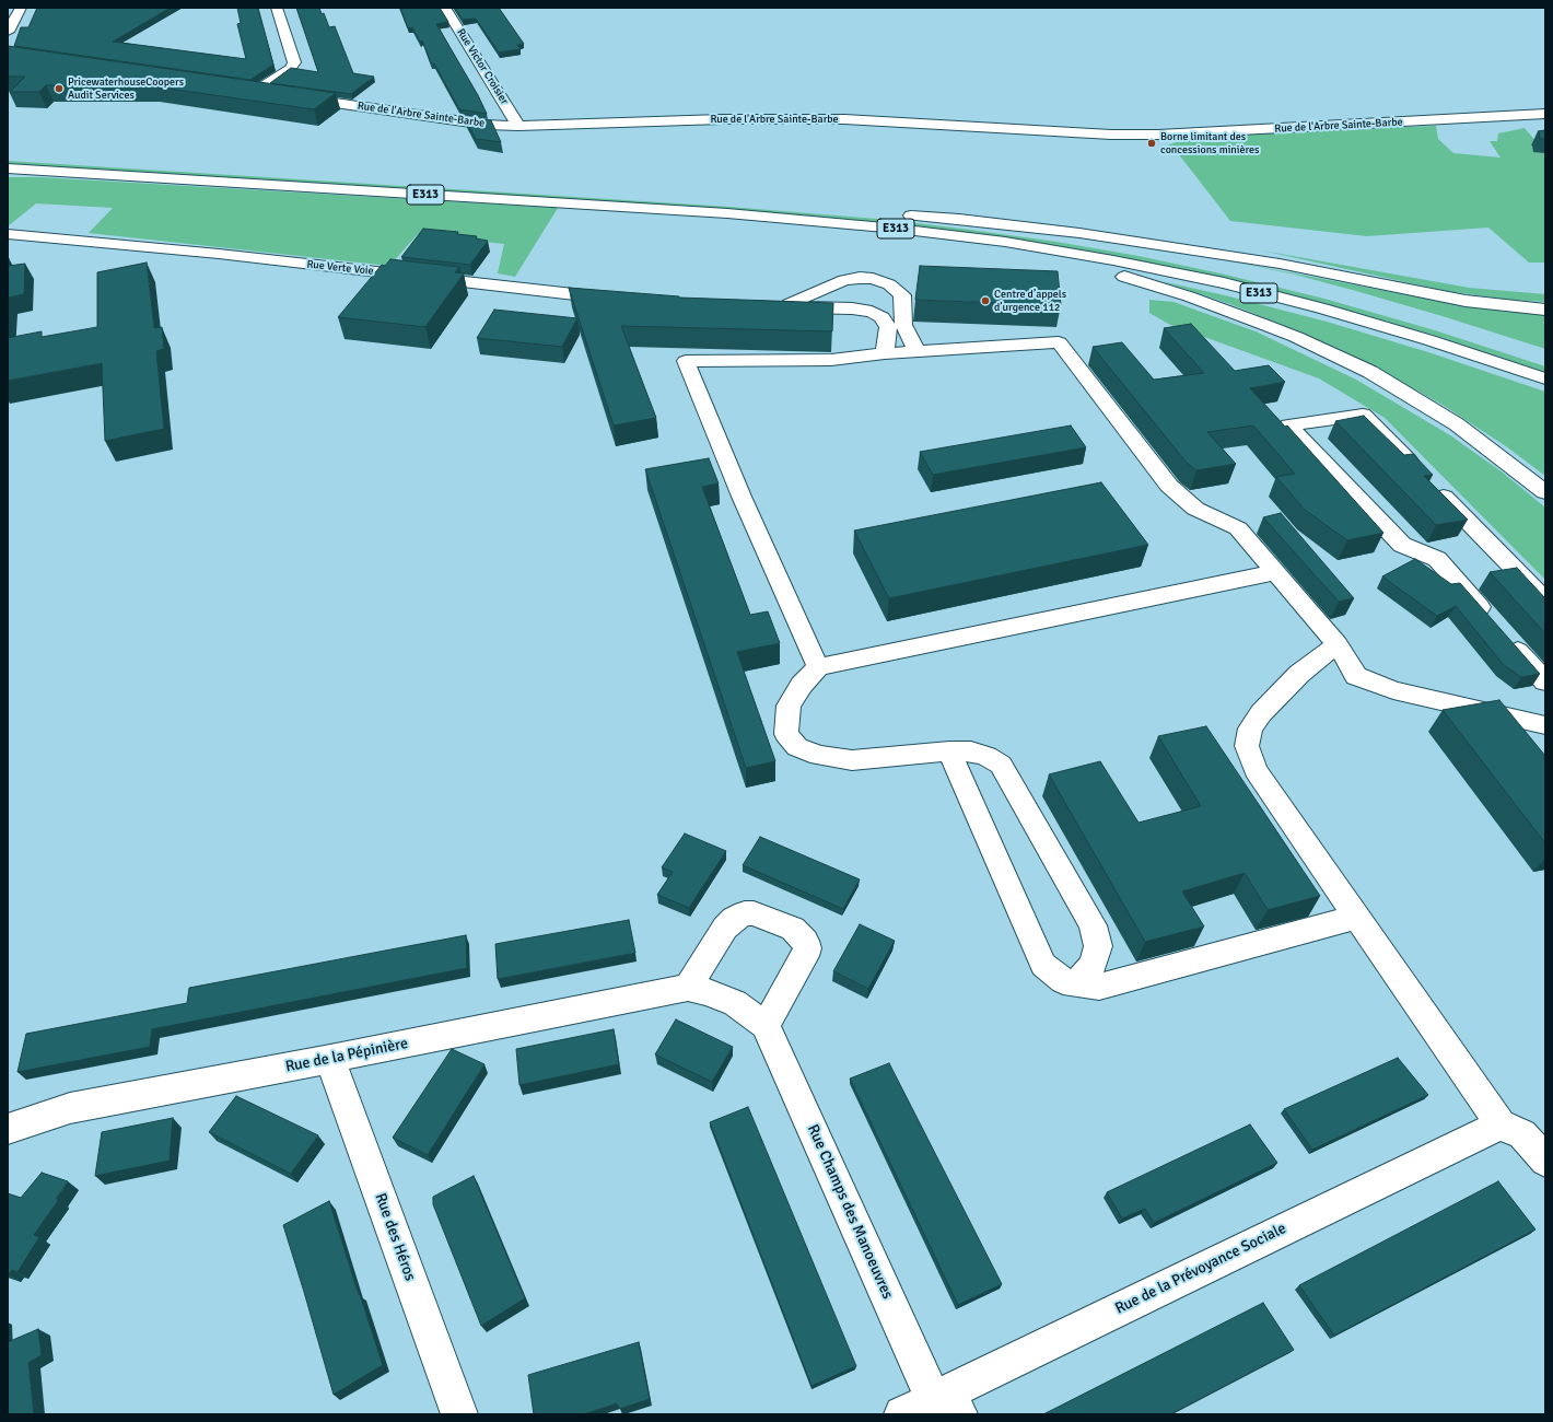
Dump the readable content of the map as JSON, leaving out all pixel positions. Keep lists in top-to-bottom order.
{
  "streets": {
    "main road": [
      "Rue Victor Croisier",
      "Rue de l'Arbre Sainte-Barbe",
      "E313",
      "Rue Verte Voie",
      "Rue de la Pépinière",
      "Rue Champs des Manoeuvres",
      "Rue des Héros",
      "Rue de la Prévoyance Sociale"
    ]
  },
  "crossings": [
    ["Rue Victor Croisier", "Rue de l'Arbre Sainte-Barbe"],
    ["Rue de la Pépinière", "Rue Champs des Manoeuvres"],
    ["Rue de la Pépinière", "Rue des Héros"],
    ["Rue Champs des Manoeuvres", "Rue de la Prévoyance Sociale"]
  ],
  "places": ["PricewaterhouseCoopers Audit Services", "Borne limitant des concessions minières", "Centre d’appels d’urgence 112"]
}
